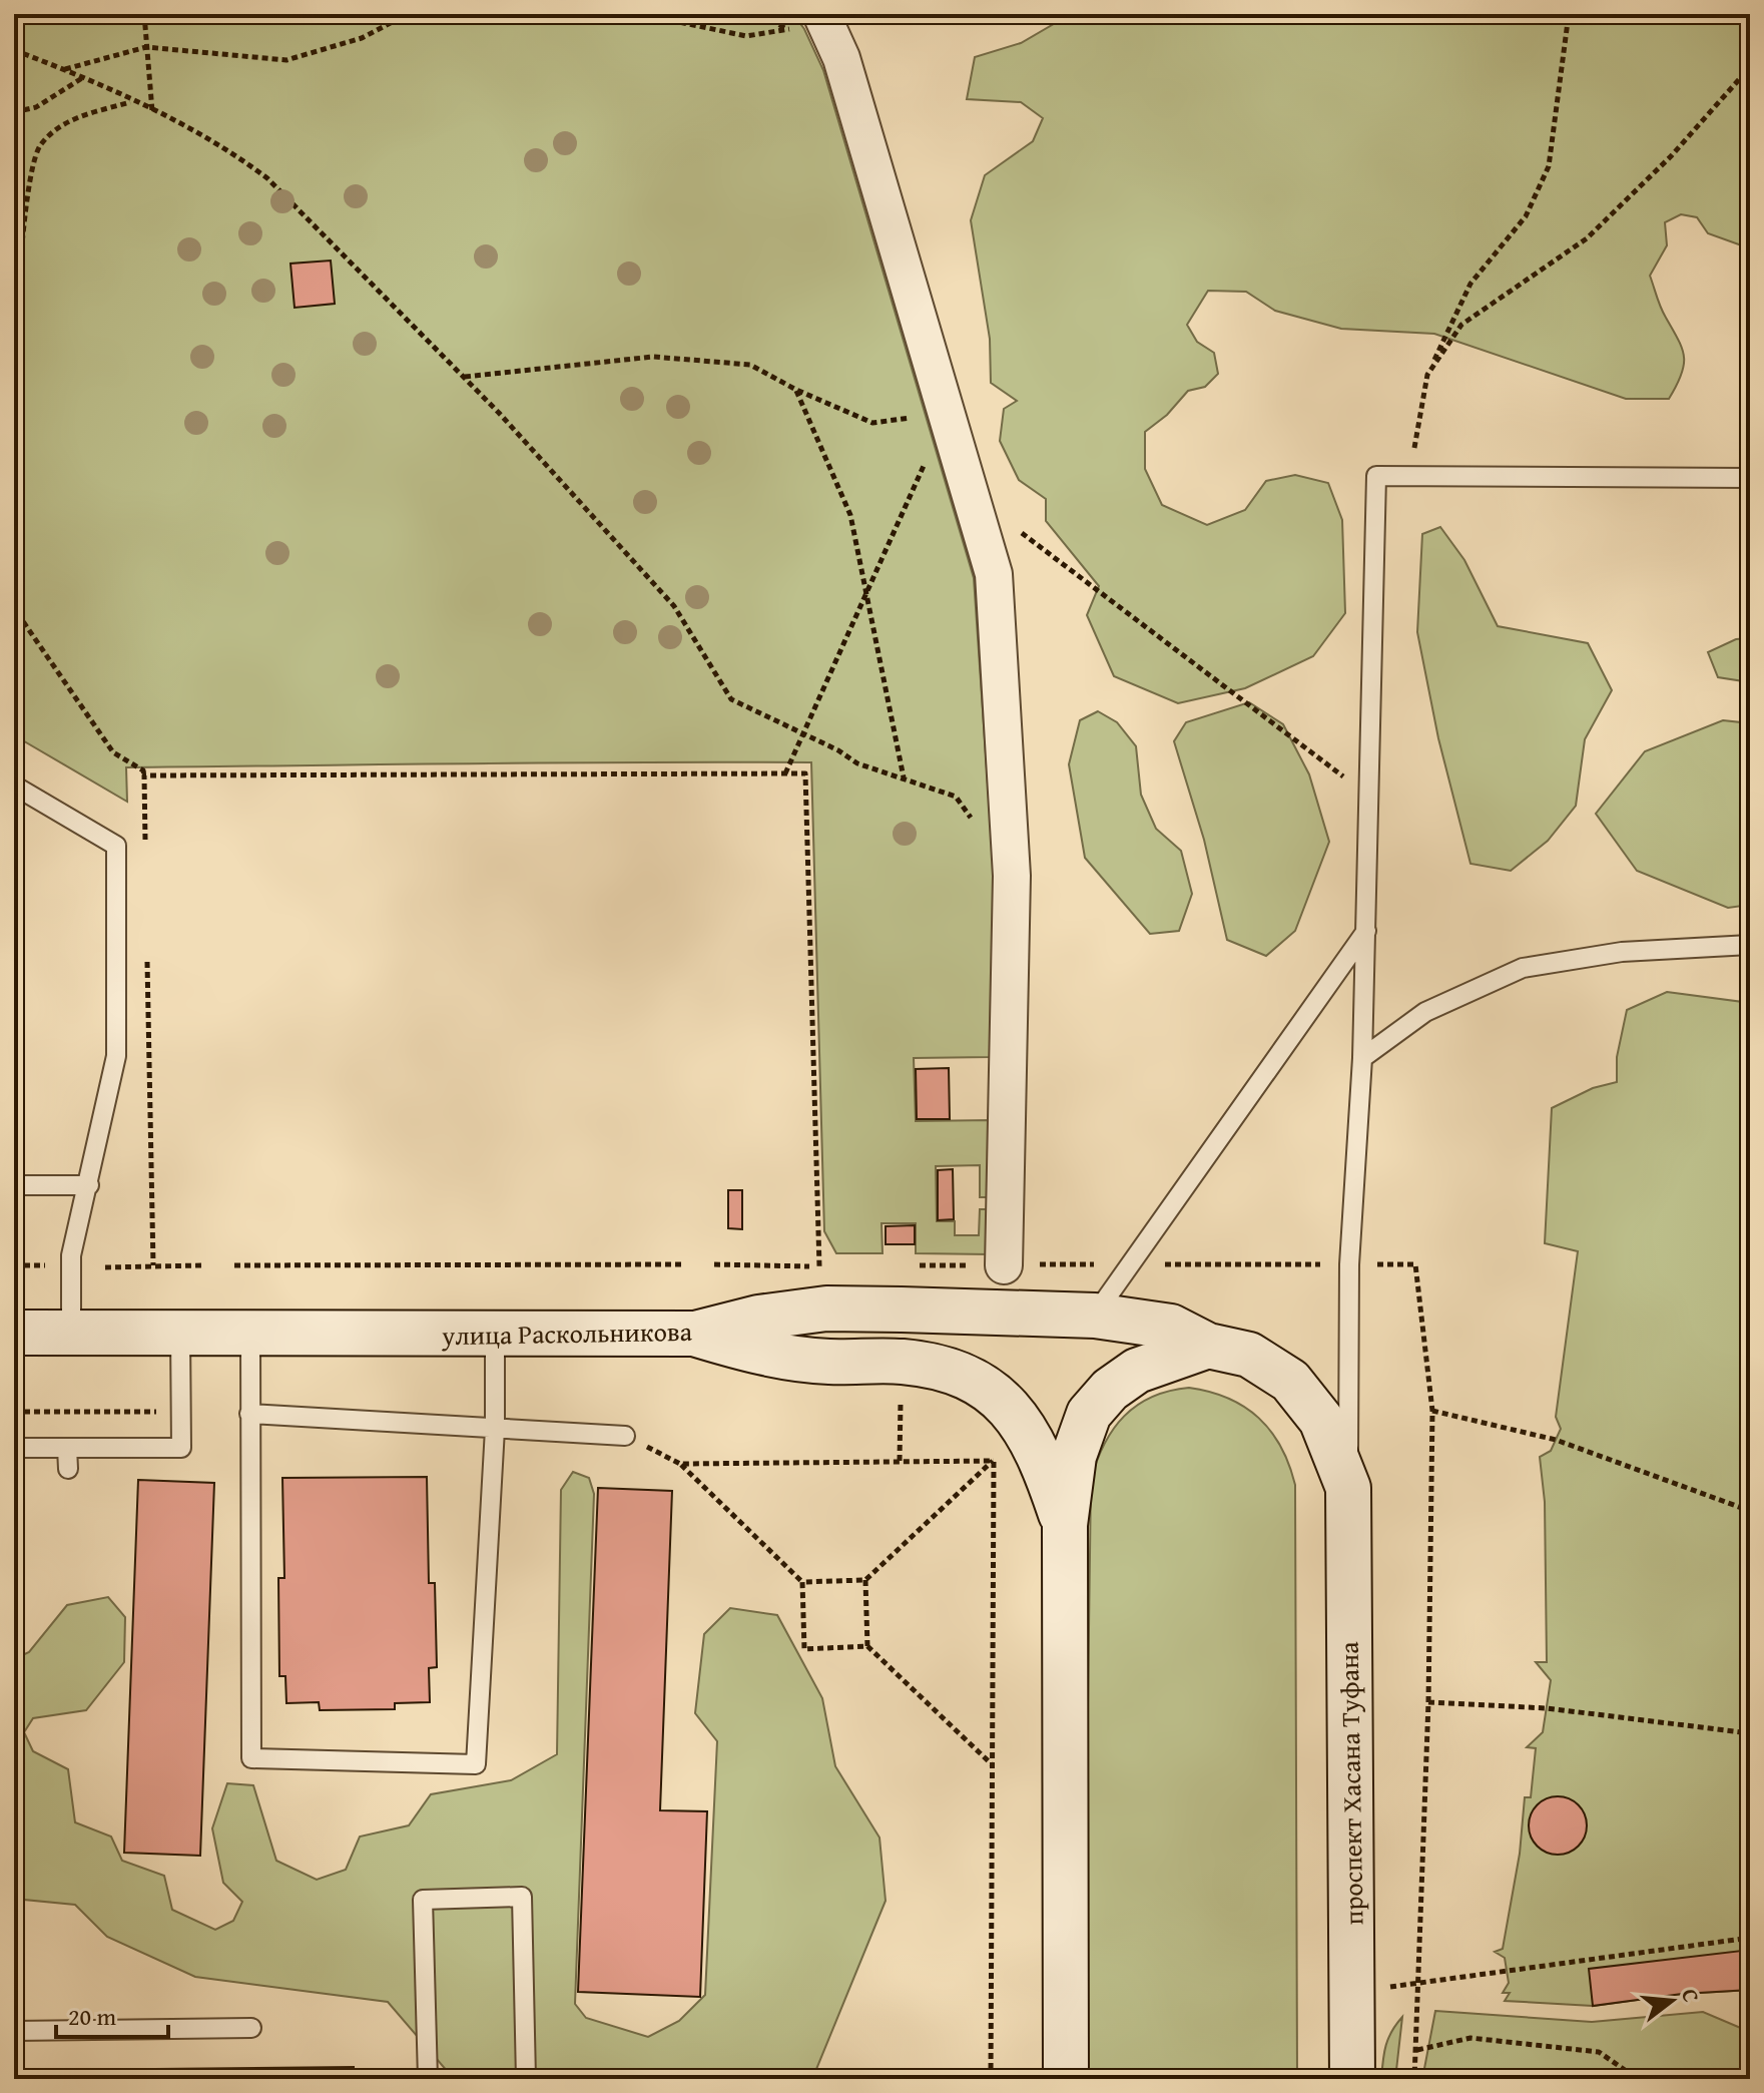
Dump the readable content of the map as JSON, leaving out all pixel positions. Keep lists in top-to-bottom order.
{
  "streets": {
    "street": ["улица Раскольникова", "проспект Хасана Туфана"]
  },
  "crossings": [
    ["улица Раскольникова", "проспект Хасана Туфана"]
  ],
  "scale_bar": "20 m",
  "north": "right"
}
